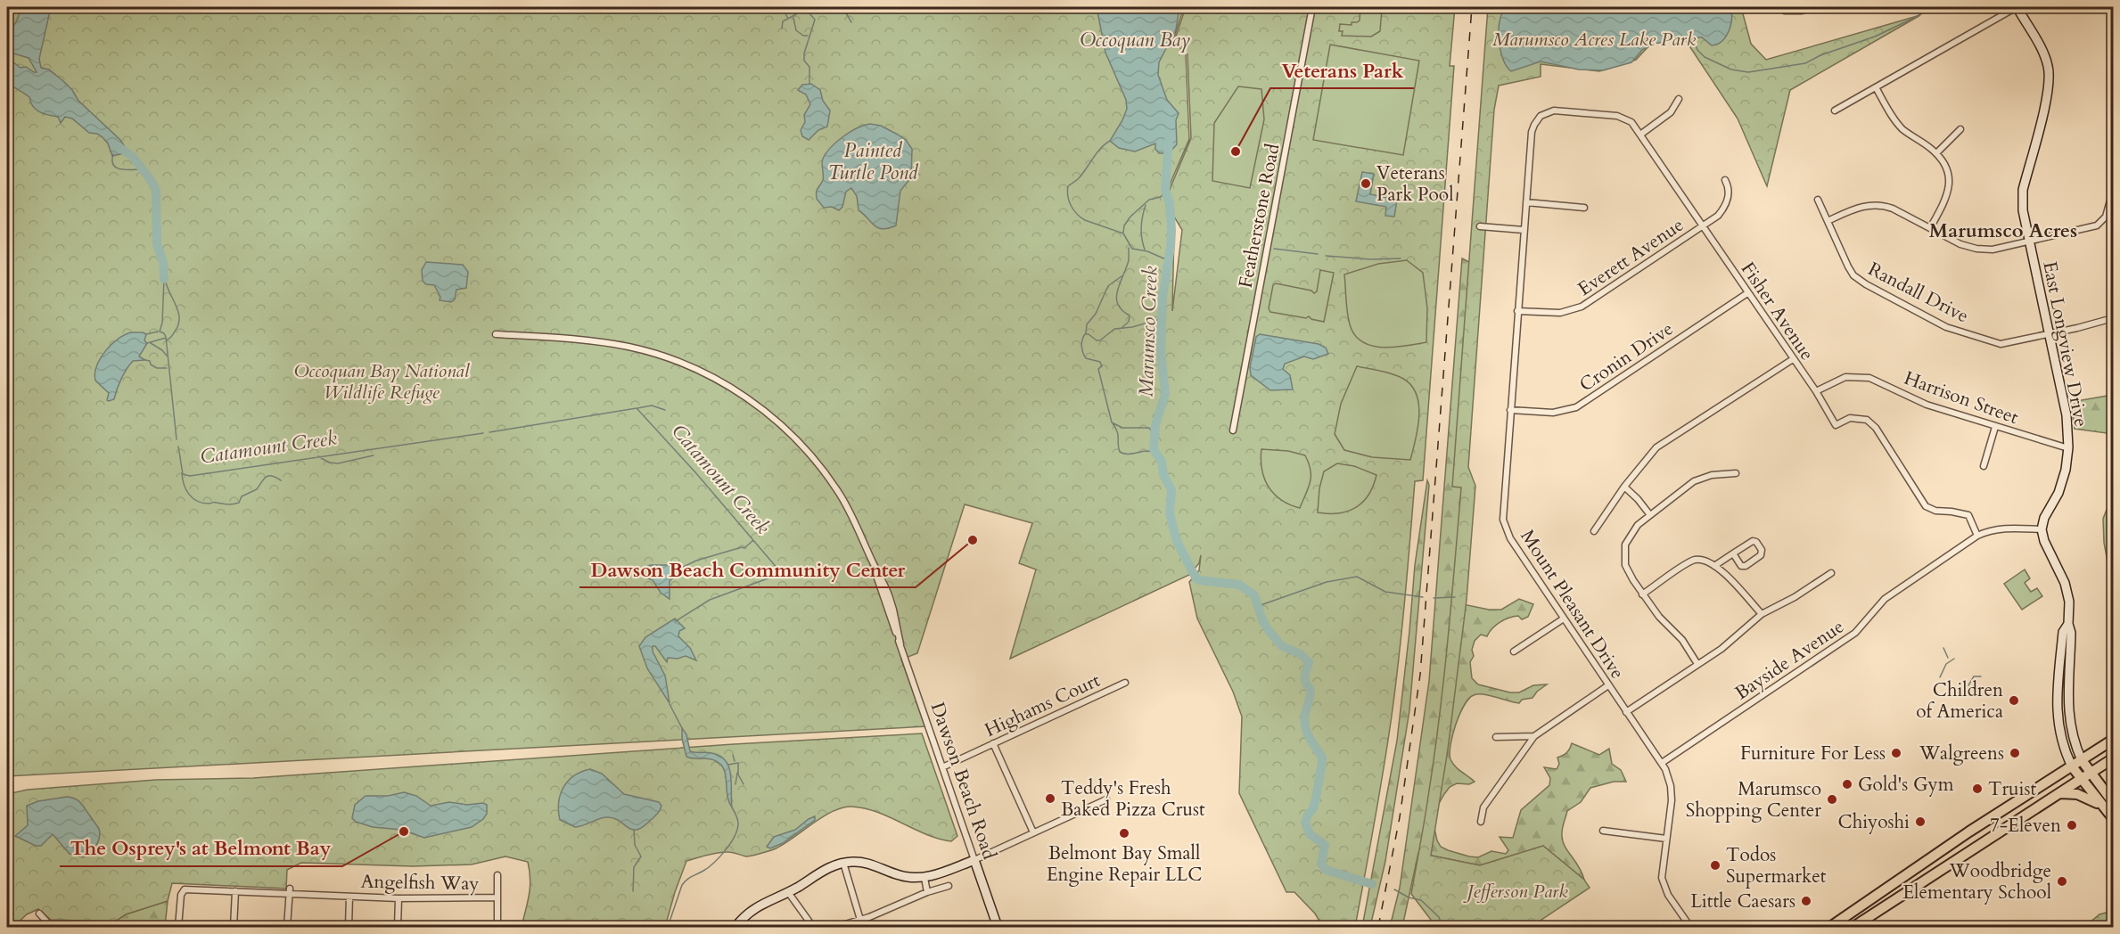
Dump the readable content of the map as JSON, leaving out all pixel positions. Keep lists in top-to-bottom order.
{
  "streets": {
    "street": [
      "Featherstone Road",
      "Everett Avenue",
      "Randall Drive",
      "Fisher Avenue",
      "East Longview Drive",
      "Cronin Drive",
      "Harrison Street",
      "Mount Pleasant Drive",
      "Bayside Avenue",
      "Highams Court",
      "Dawson Beach Road",
      "Angelfish Way"
    ]
  },
  "crossings": [
    ["Everett Avenue", "Fisher Avenue"],
    ["Everett Avenue", "Mount Pleasant Drive"],
    ["Randall Drive", "East Longview Drive"],
    ["Fisher Avenue", "Cronin Drive"],
    ["Fisher Avenue", "Harrison Street"],
    ["Fisher Avenue", "Mount Pleasant Drive"],
    ["Fisher Avenue", "Bayside Avenue"],
    ["East Longview Drive", "Harrison Street"],
    ["East Longview Drive", "Bayside Avenue"],
    ["Cronin Drive", "Mount Pleasant Drive"],
    ["Mount Pleasant Drive", "Bayside Avenue"],
    ["Highams Court", "Dawson Beach Road"]
  ],
  "districts": ["Marumsco Acres"],
  "water": [
    "Occoquan Bay",
    "Painted Turtle Pond",
    "Marumsco Creek",
    "Catamount Creek"
  ],
  "parks": ["Marumsco Acres Lake Park", "Occoquan Bay National Wildlife Refuge", "Jefferson Park"],
  "places": [
    "Veterans Park",
    "Veterans Park Pool",
    "Dawson Beach Community Center",
    "Children of America",
    "Furniture For Less",
    "Walgreens",
    "Gold's Gym",
    "Truist",
    "Teddy's Fresh Baked Pizza Crust",
    "Marumsco Shopping Center",
    "Chiyoshi",
    "7-Eleven",
    "The Osprey's at Belmont Bay",
    "Belmont Bay Small Engine Repair LLC",
    "Todos Supermarket",
    "Woodbridge Elementary School",
    "Little Caesars"
  ]
}
